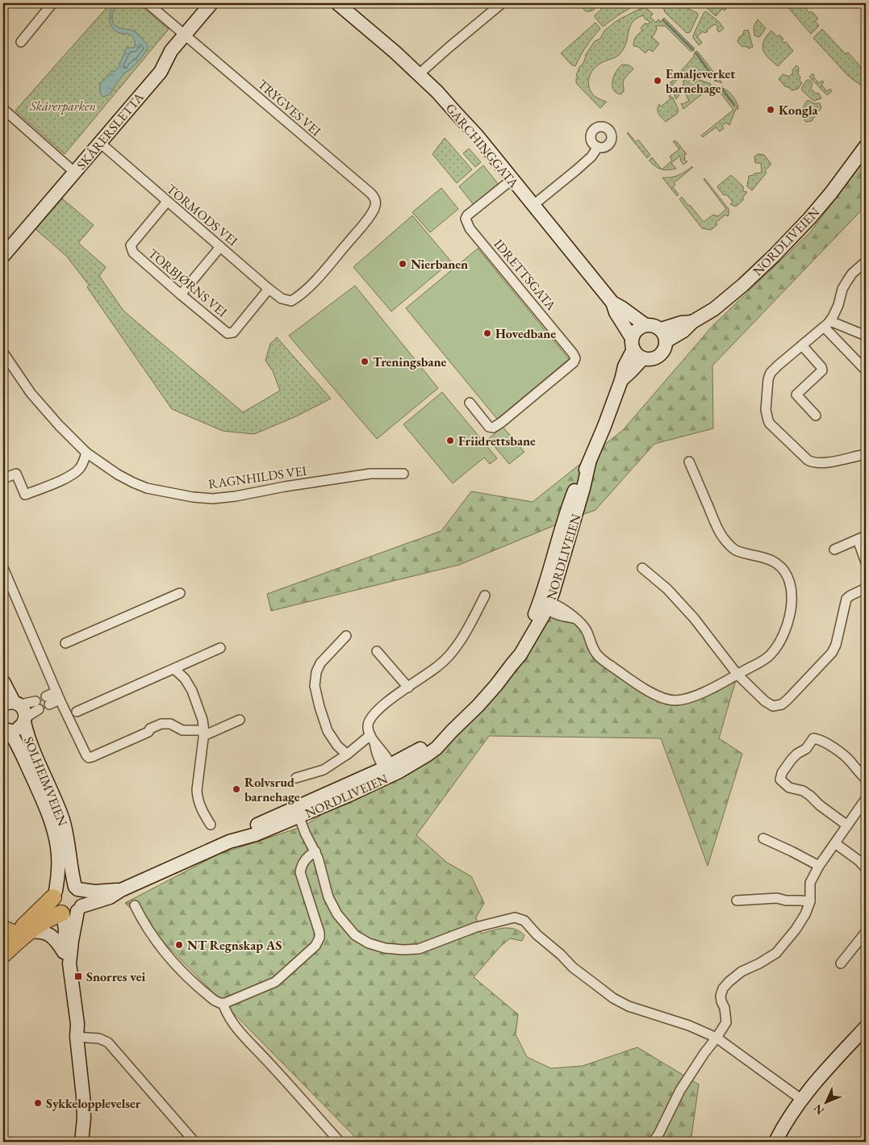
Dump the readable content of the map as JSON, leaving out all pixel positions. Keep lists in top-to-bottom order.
{
  "streets": {
    "main road": [
      "SKÅRERSLETTA",
      "GARCHINGGATA",
      "NORDLIVEIEN",
      "SOLHEIMVEIEN"
    ],
    "street": [
      "TRYGVES VEI",
      "TORMODS VEI",
      "IDRETTSGATA",
      "TORBJØRNS VEI",
      "RAGNHILDS VEI"
    ]
  },
  "crossings": [
    ["TRYGVES VEI", "SKÅRERSLETTA"],
    ["TRYGVES VEI", "TORMODS VEI"],
    ["SKÅRERSLETTA", "TORMODS VEI"],
    ["GARCHINGGATA", "NORDLIVEIEN"],
    ["GARCHINGGATA", "IDRETTSGATA"],
    ["TORMODS VEI", "TORBJØRNS VEI"],
    ["NORDLIVEIEN", "SOLHEIMVEIEN"]
  ],
  "parks": ["Skårerparken"],
  "places": {
    "other": [
      "Emaljeverket barnehage",
      "Kongla",
      "Nierbanen",
      "Hovedbane",
      "Treningsbane",
      "Friidrettsbane",
      "Rolvsrud barnehage",
      "NT Regnskap AS",
      "Sykkelopplevelser"
    ],
    "transit": ["Snorres vei"]
  },
  "north": "bottom left"
}
